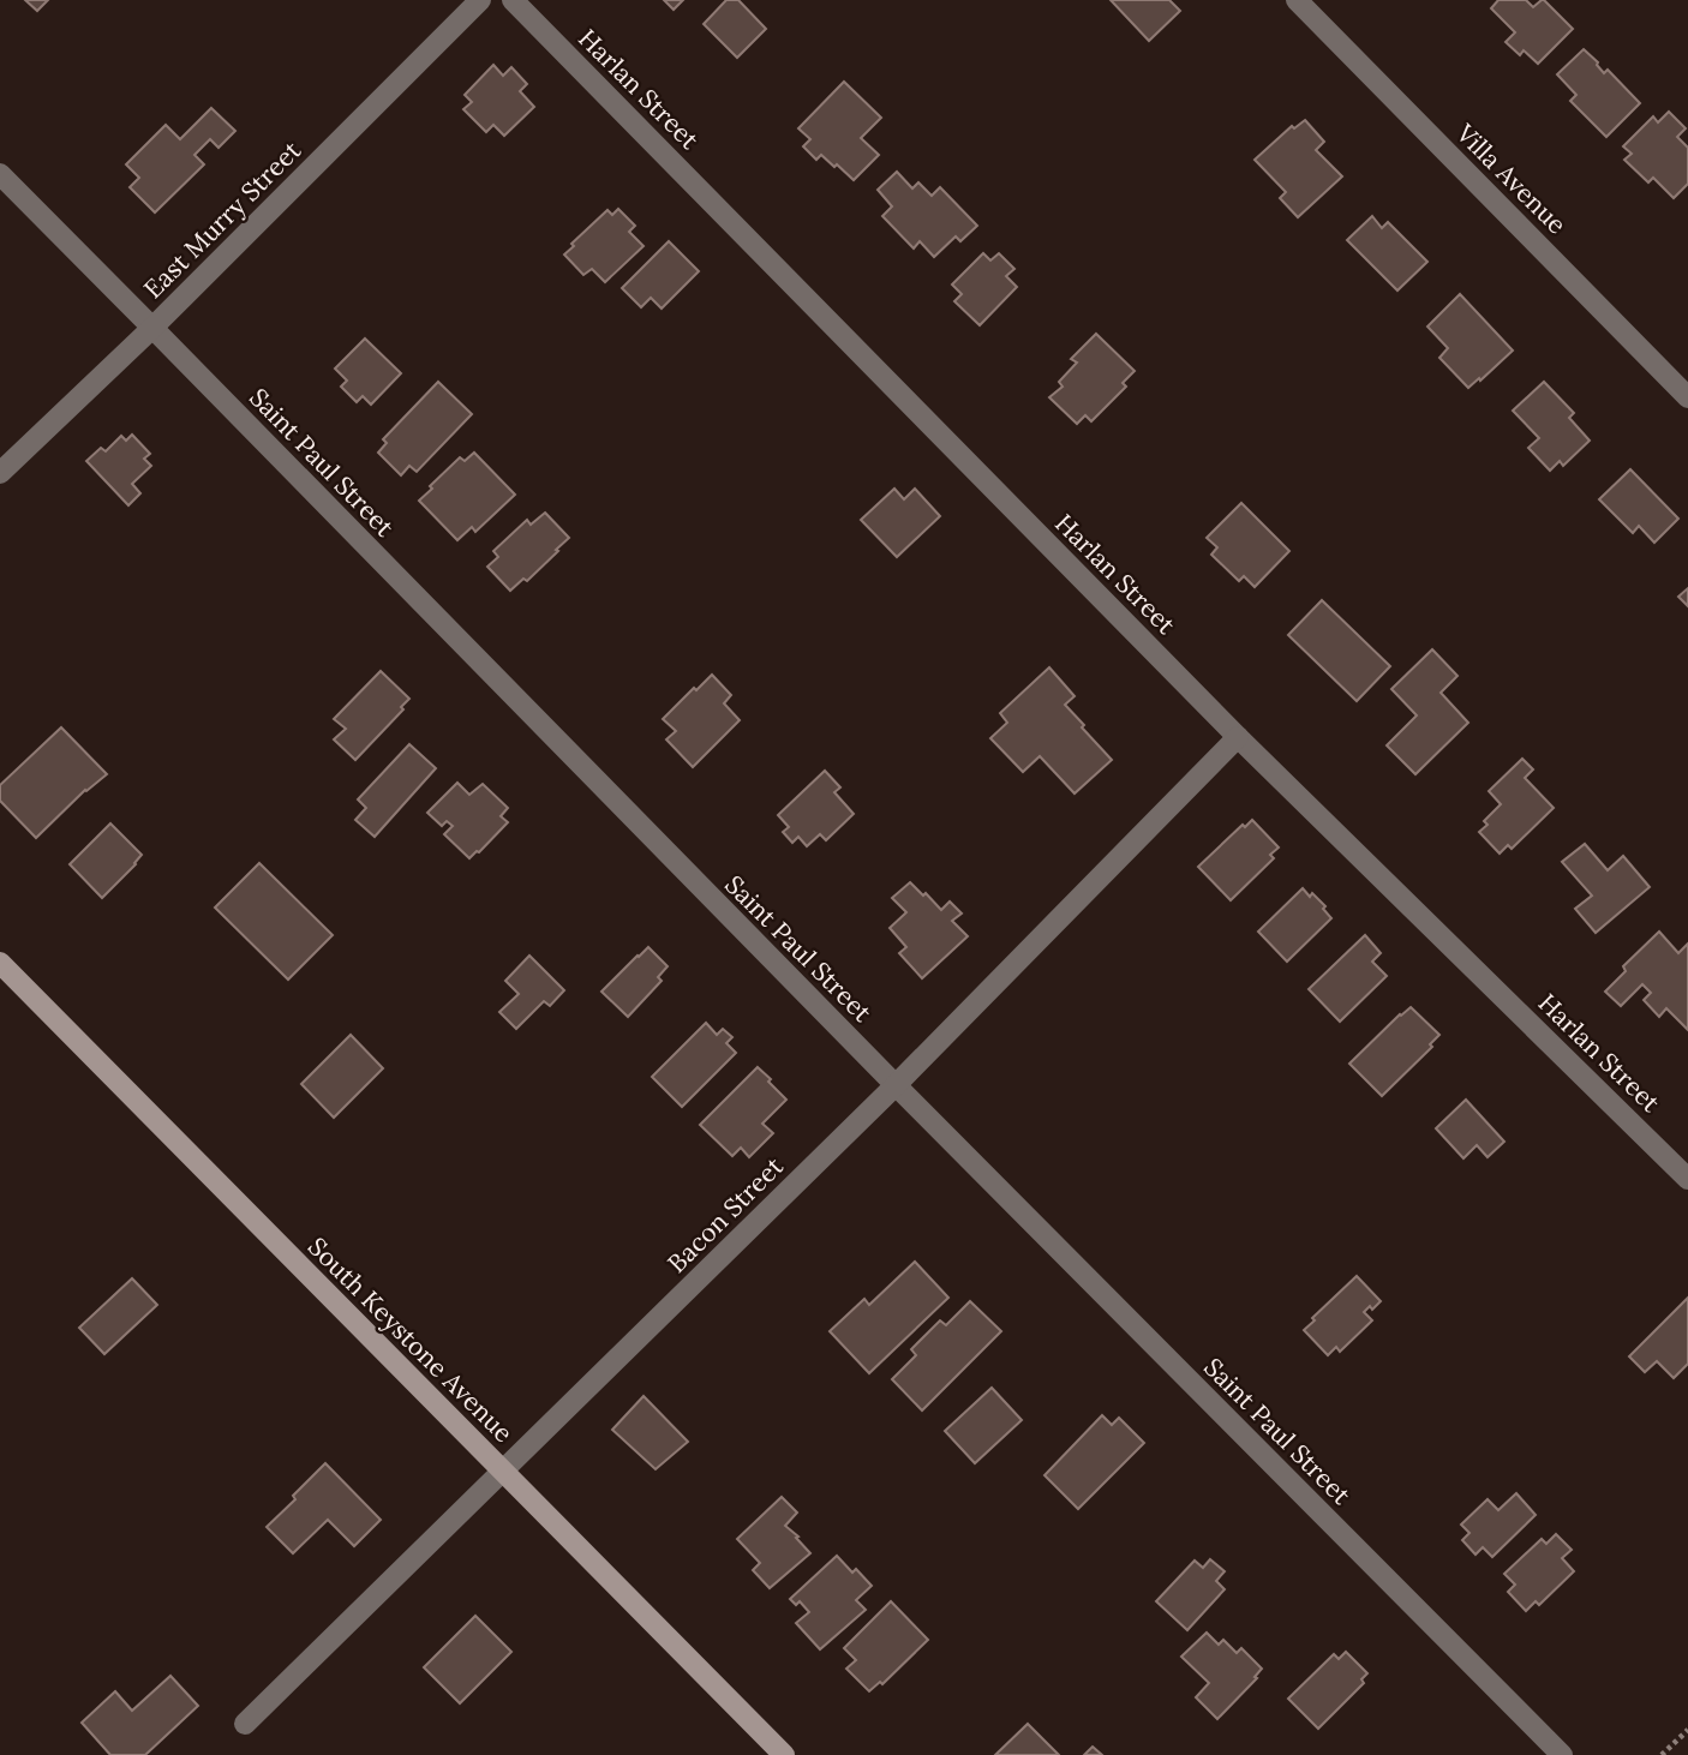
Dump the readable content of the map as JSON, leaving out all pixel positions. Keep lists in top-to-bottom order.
{
  "streets": {
    "main road": ["South Keystone Avenue"],
    "street": [
      "Harlan Street",
      "Villa Avenue",
      "East Murry Street",
      "Saint Paul Street",
      "Bacon Street"
    ]
  },
  "crossings": [
    ["Harlan Street", "Bacon Street"],
    ["East Murry Street", "Saint Paul Street"],
    ["Saint Paul Street", "Bacon Street"],
    ["Bacon Street", "South Keystone Avenue"]
  ]
}
